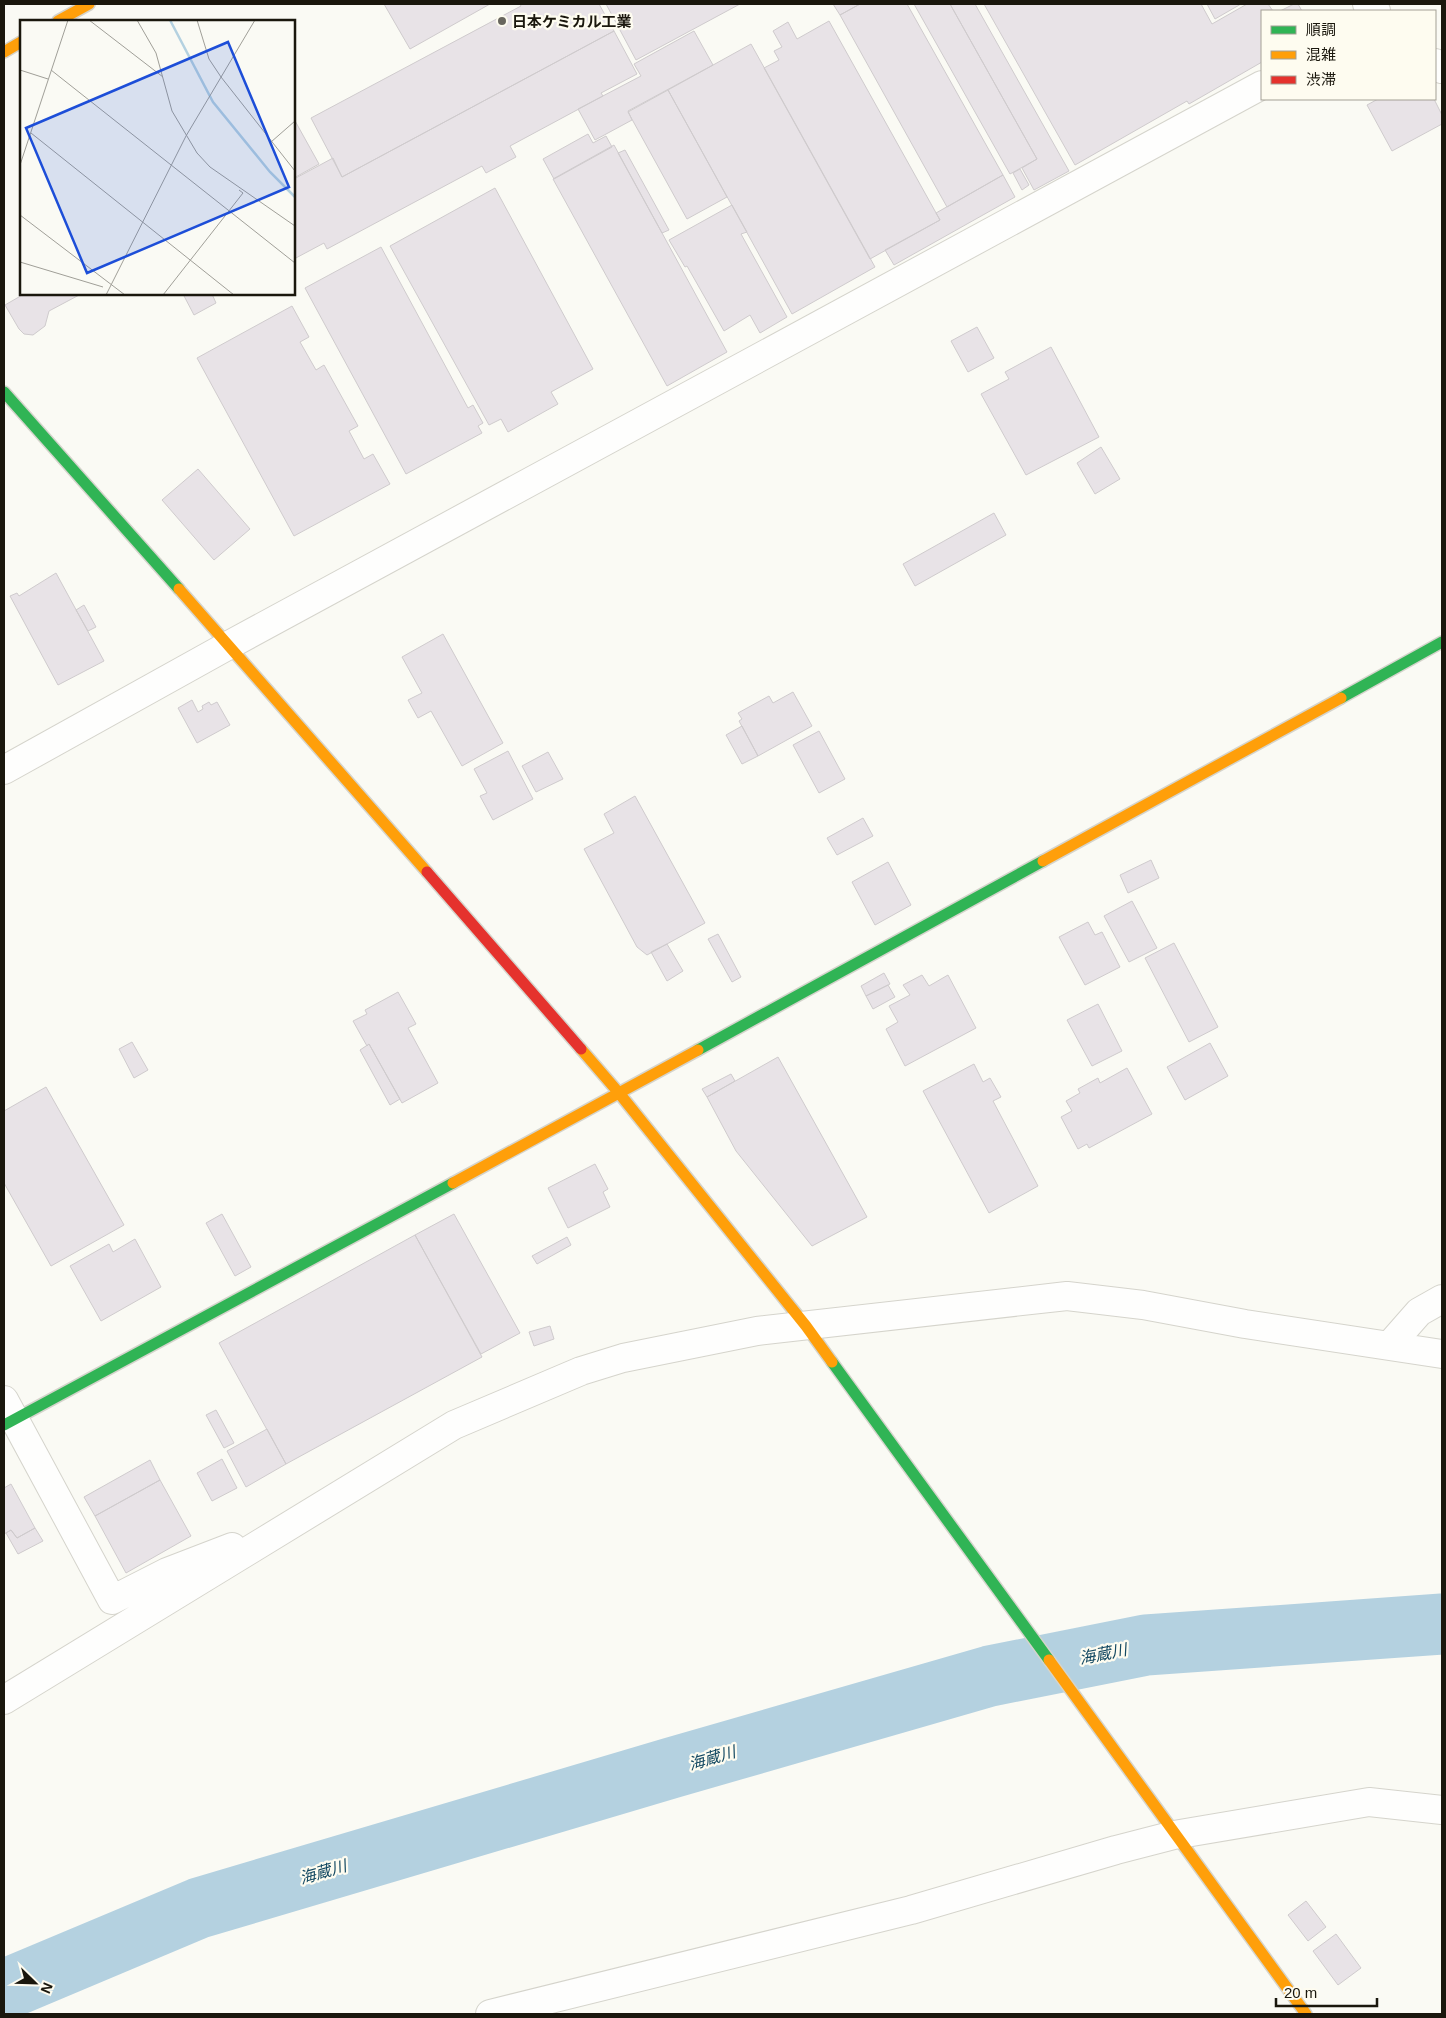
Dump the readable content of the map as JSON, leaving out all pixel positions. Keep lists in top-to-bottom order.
{
  "water": ["海蔵川"],
  "places": ["日本ケミカル工業"],
  "legend": ["順調", "混雑", "渋滞"],
  "scale_bar": "20 m",
  "north": "bottom right"
}
